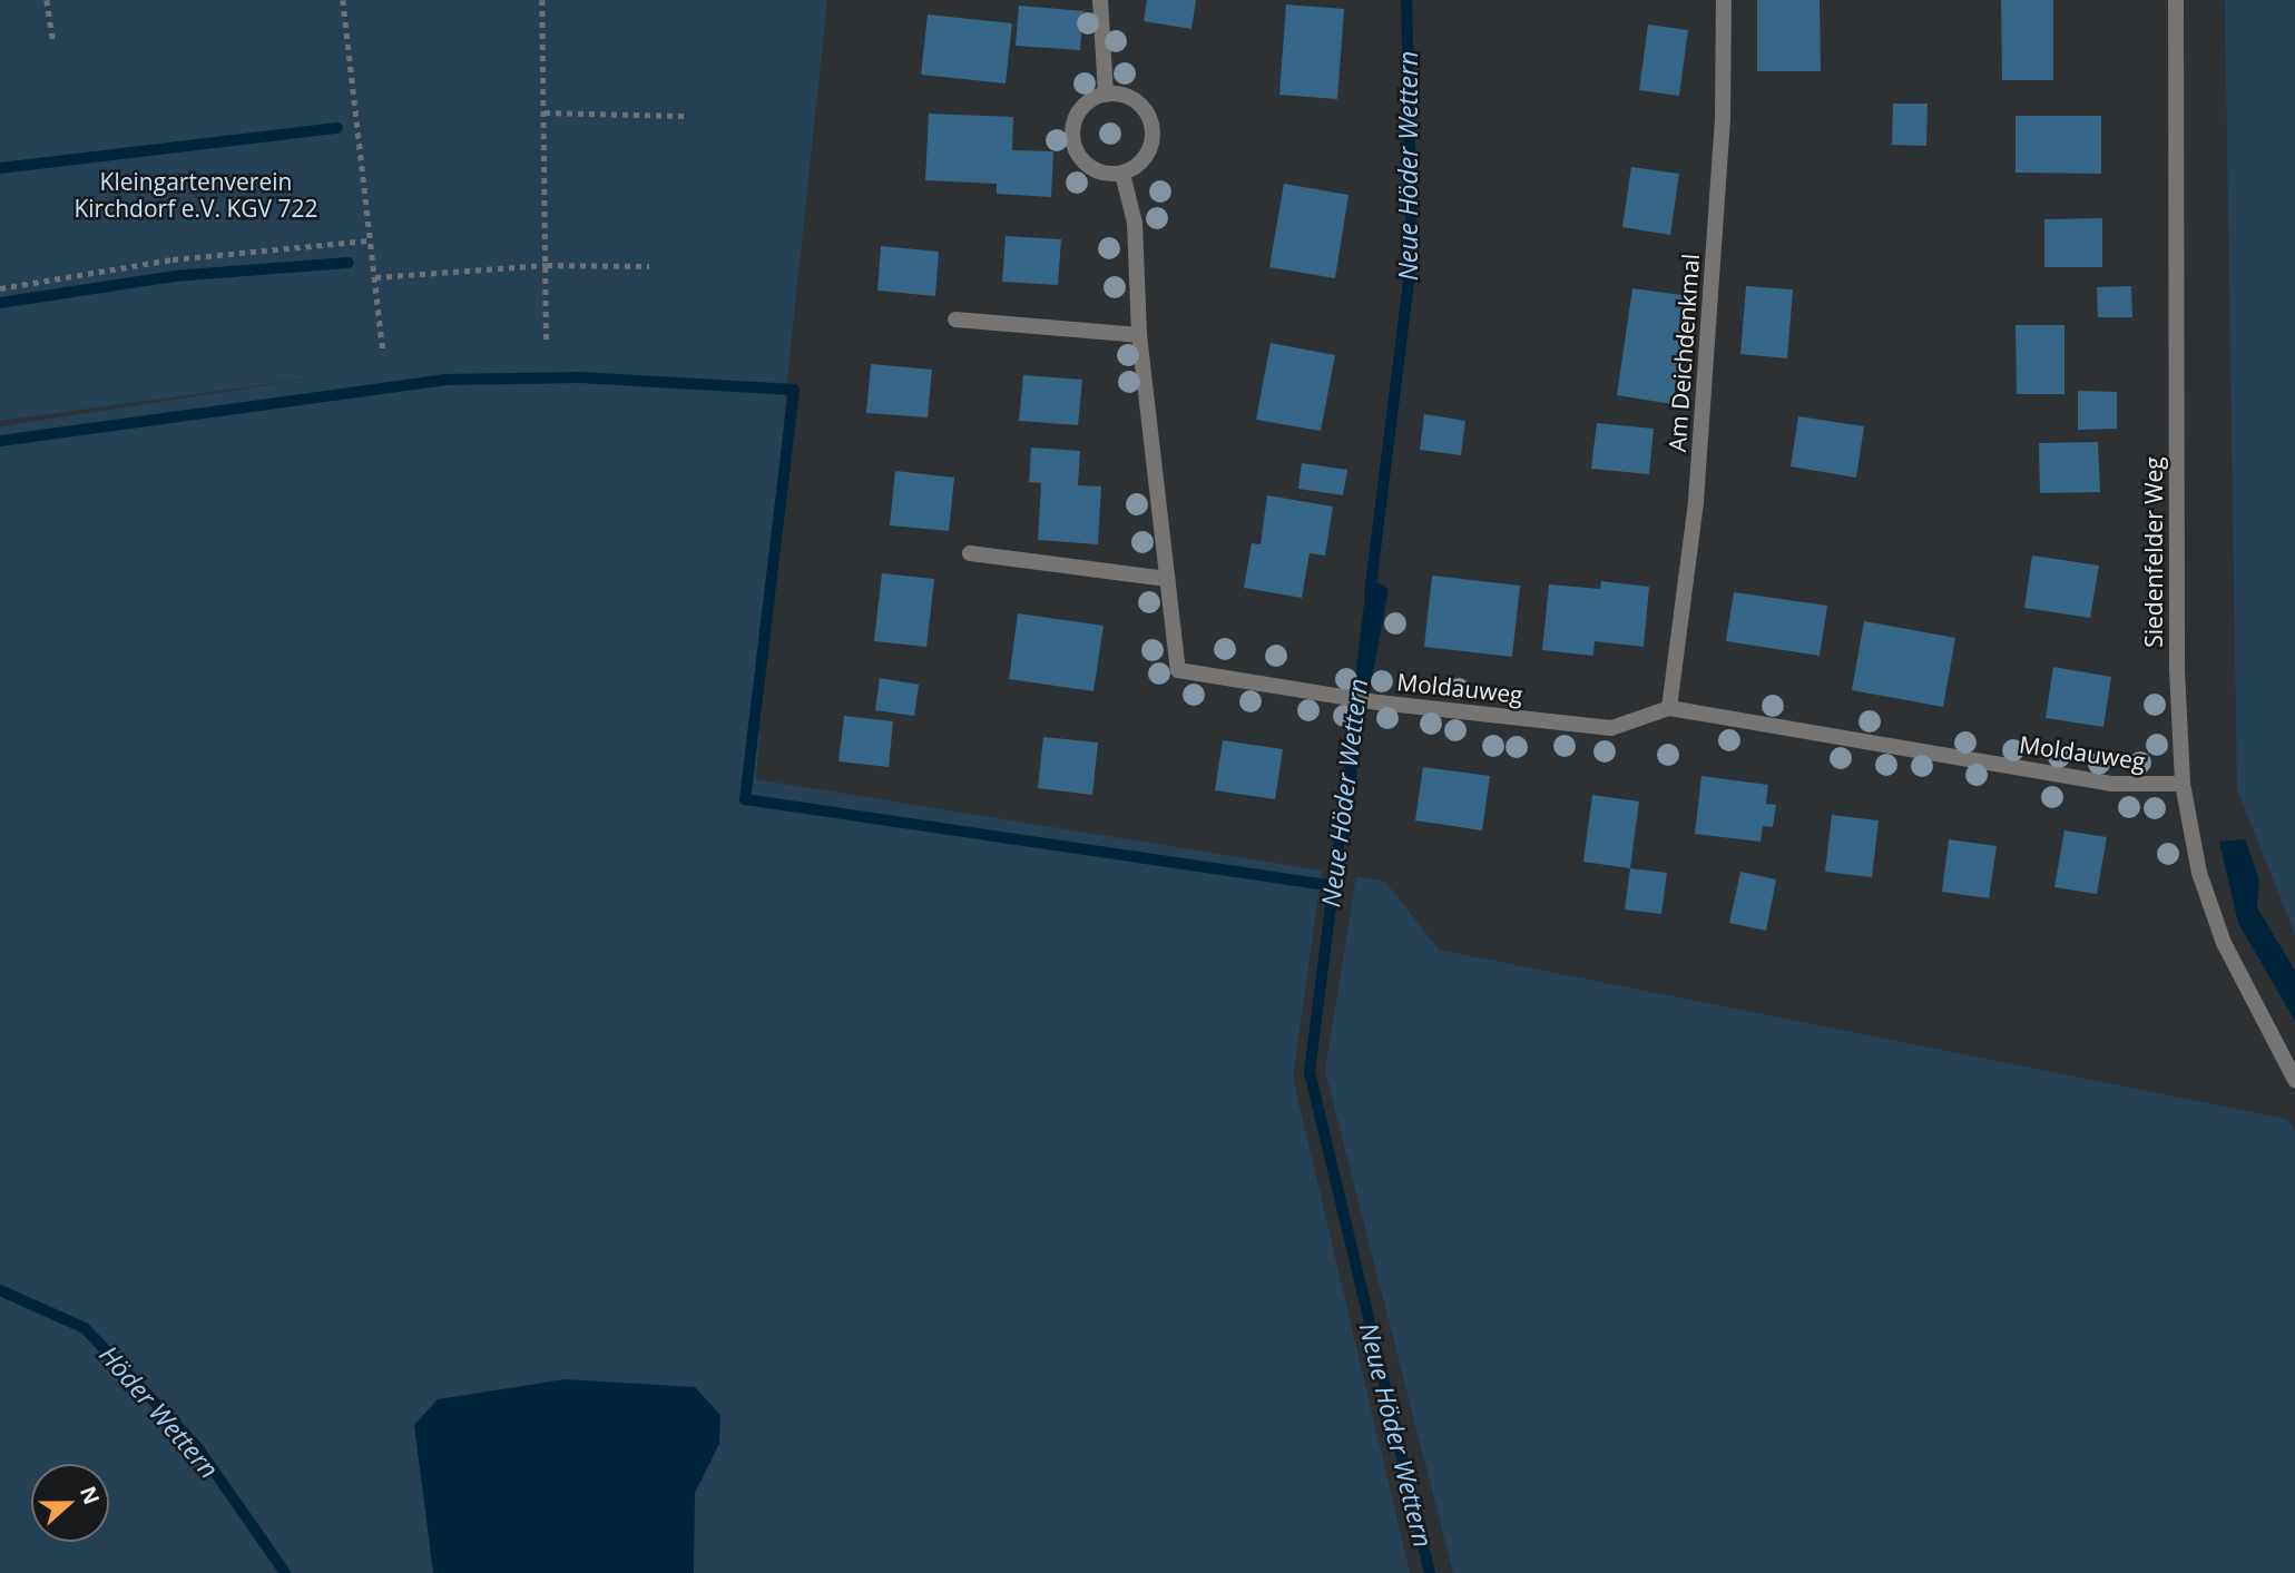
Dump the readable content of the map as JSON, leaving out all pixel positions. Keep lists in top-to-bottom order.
{
  "streets": {
    "street": ["Am Deichdenkmal", "Siedenfelder Weg", "Moldauweg"]
  },
  "crossings": [
    ["Am Deichdenkmal", "Moldauweg"],
    ["Siedenfelder Weg", "Moldauweg"]
  ],
  "water": ["Neue Höder Wettern", "Höder Wettern"],
  "parks": ["Kleingartenverein Kirchdorf e.V. KGV 722"],
  "north": "right"
}
